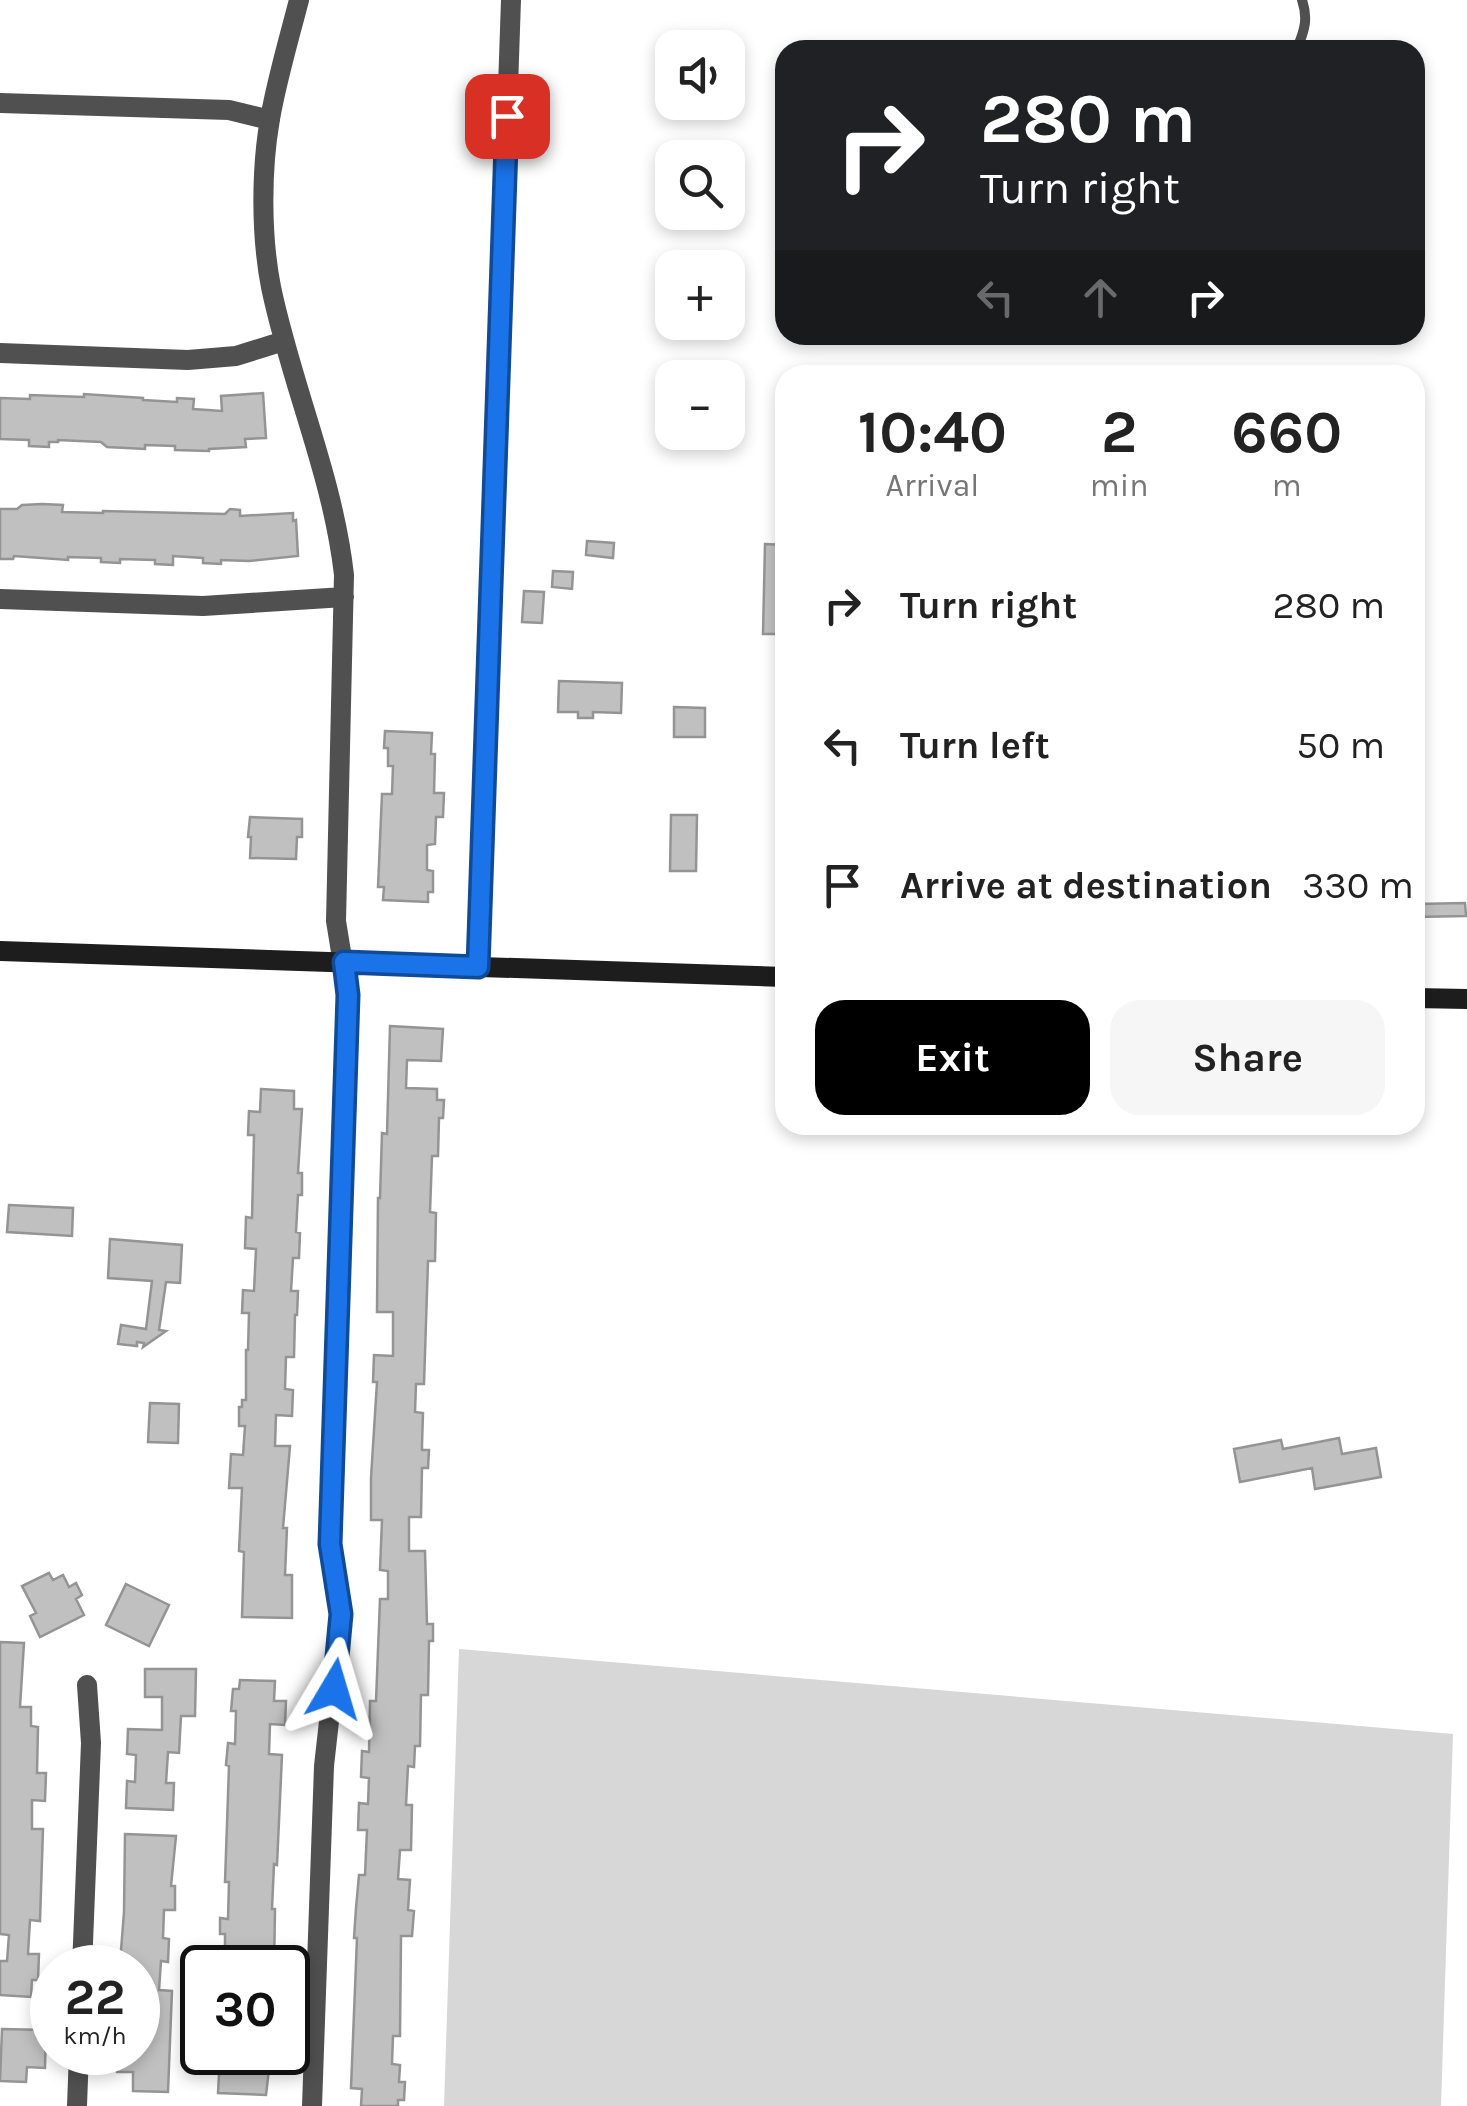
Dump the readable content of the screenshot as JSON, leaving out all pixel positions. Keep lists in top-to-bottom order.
{
  "page": {
    "map_buttons": ["+", "−"],
    "turn": ["280 m", "Turn right"],
    "eta": [
      "10:40",
      "Arrival",
      "2",
      "min",
      "660",
      "m"
    ],
    "list": [
      {
        "name": "Turn right",
        "value": "280 m"
      },
      {
        "name": "Turn left",
        "value": "50 m"
      },
      {
        "name": "Arrive at destination",
        "value": "330 m"
      }
    ],
    "buttons": ["Exit", "Share"],
    "speed": "22 km/h",
    "limit": "30"
  }
}
